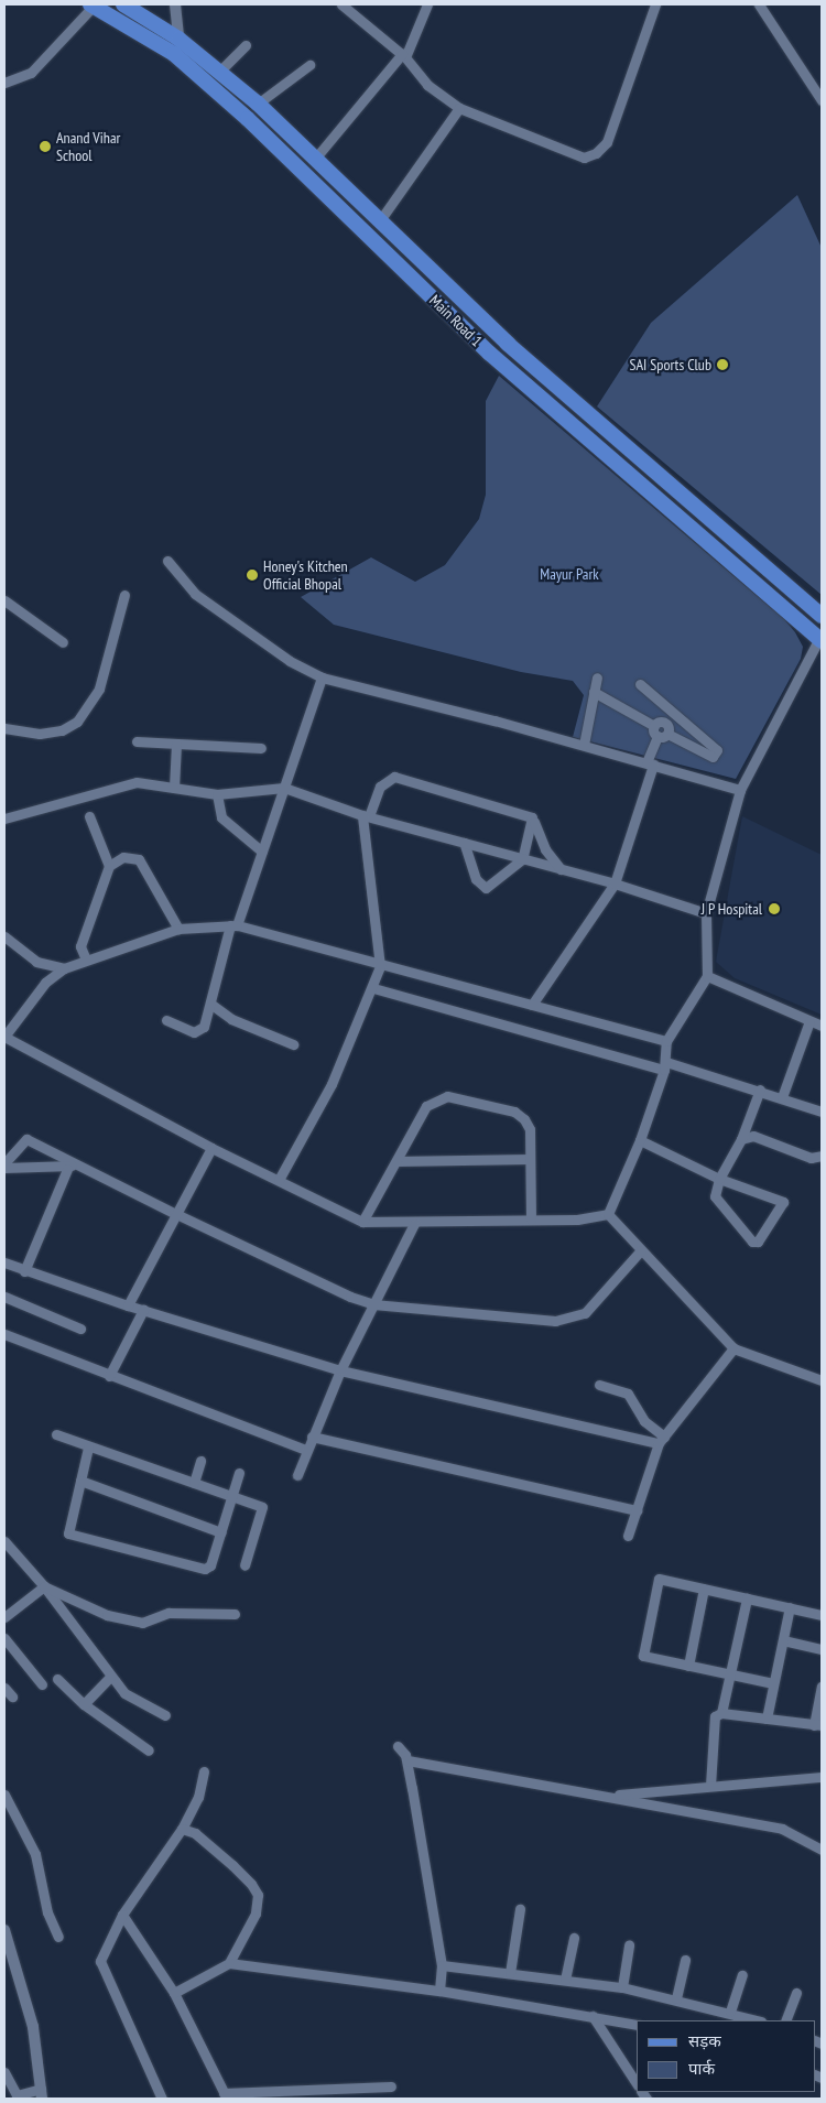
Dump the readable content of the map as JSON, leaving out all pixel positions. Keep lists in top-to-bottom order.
{
  "streets": {
    "main road": ["Main Road 1"]
  },
  "parks": ["Mayur Park"],
  "places": [
    "Anand Vihar School",
    "SAI Sports Club",
    "Honey's Kitchen Official Bhopal",
    "J P Hospital"
  ],
  "legend": ["सड़क", "पार्क"]
}
